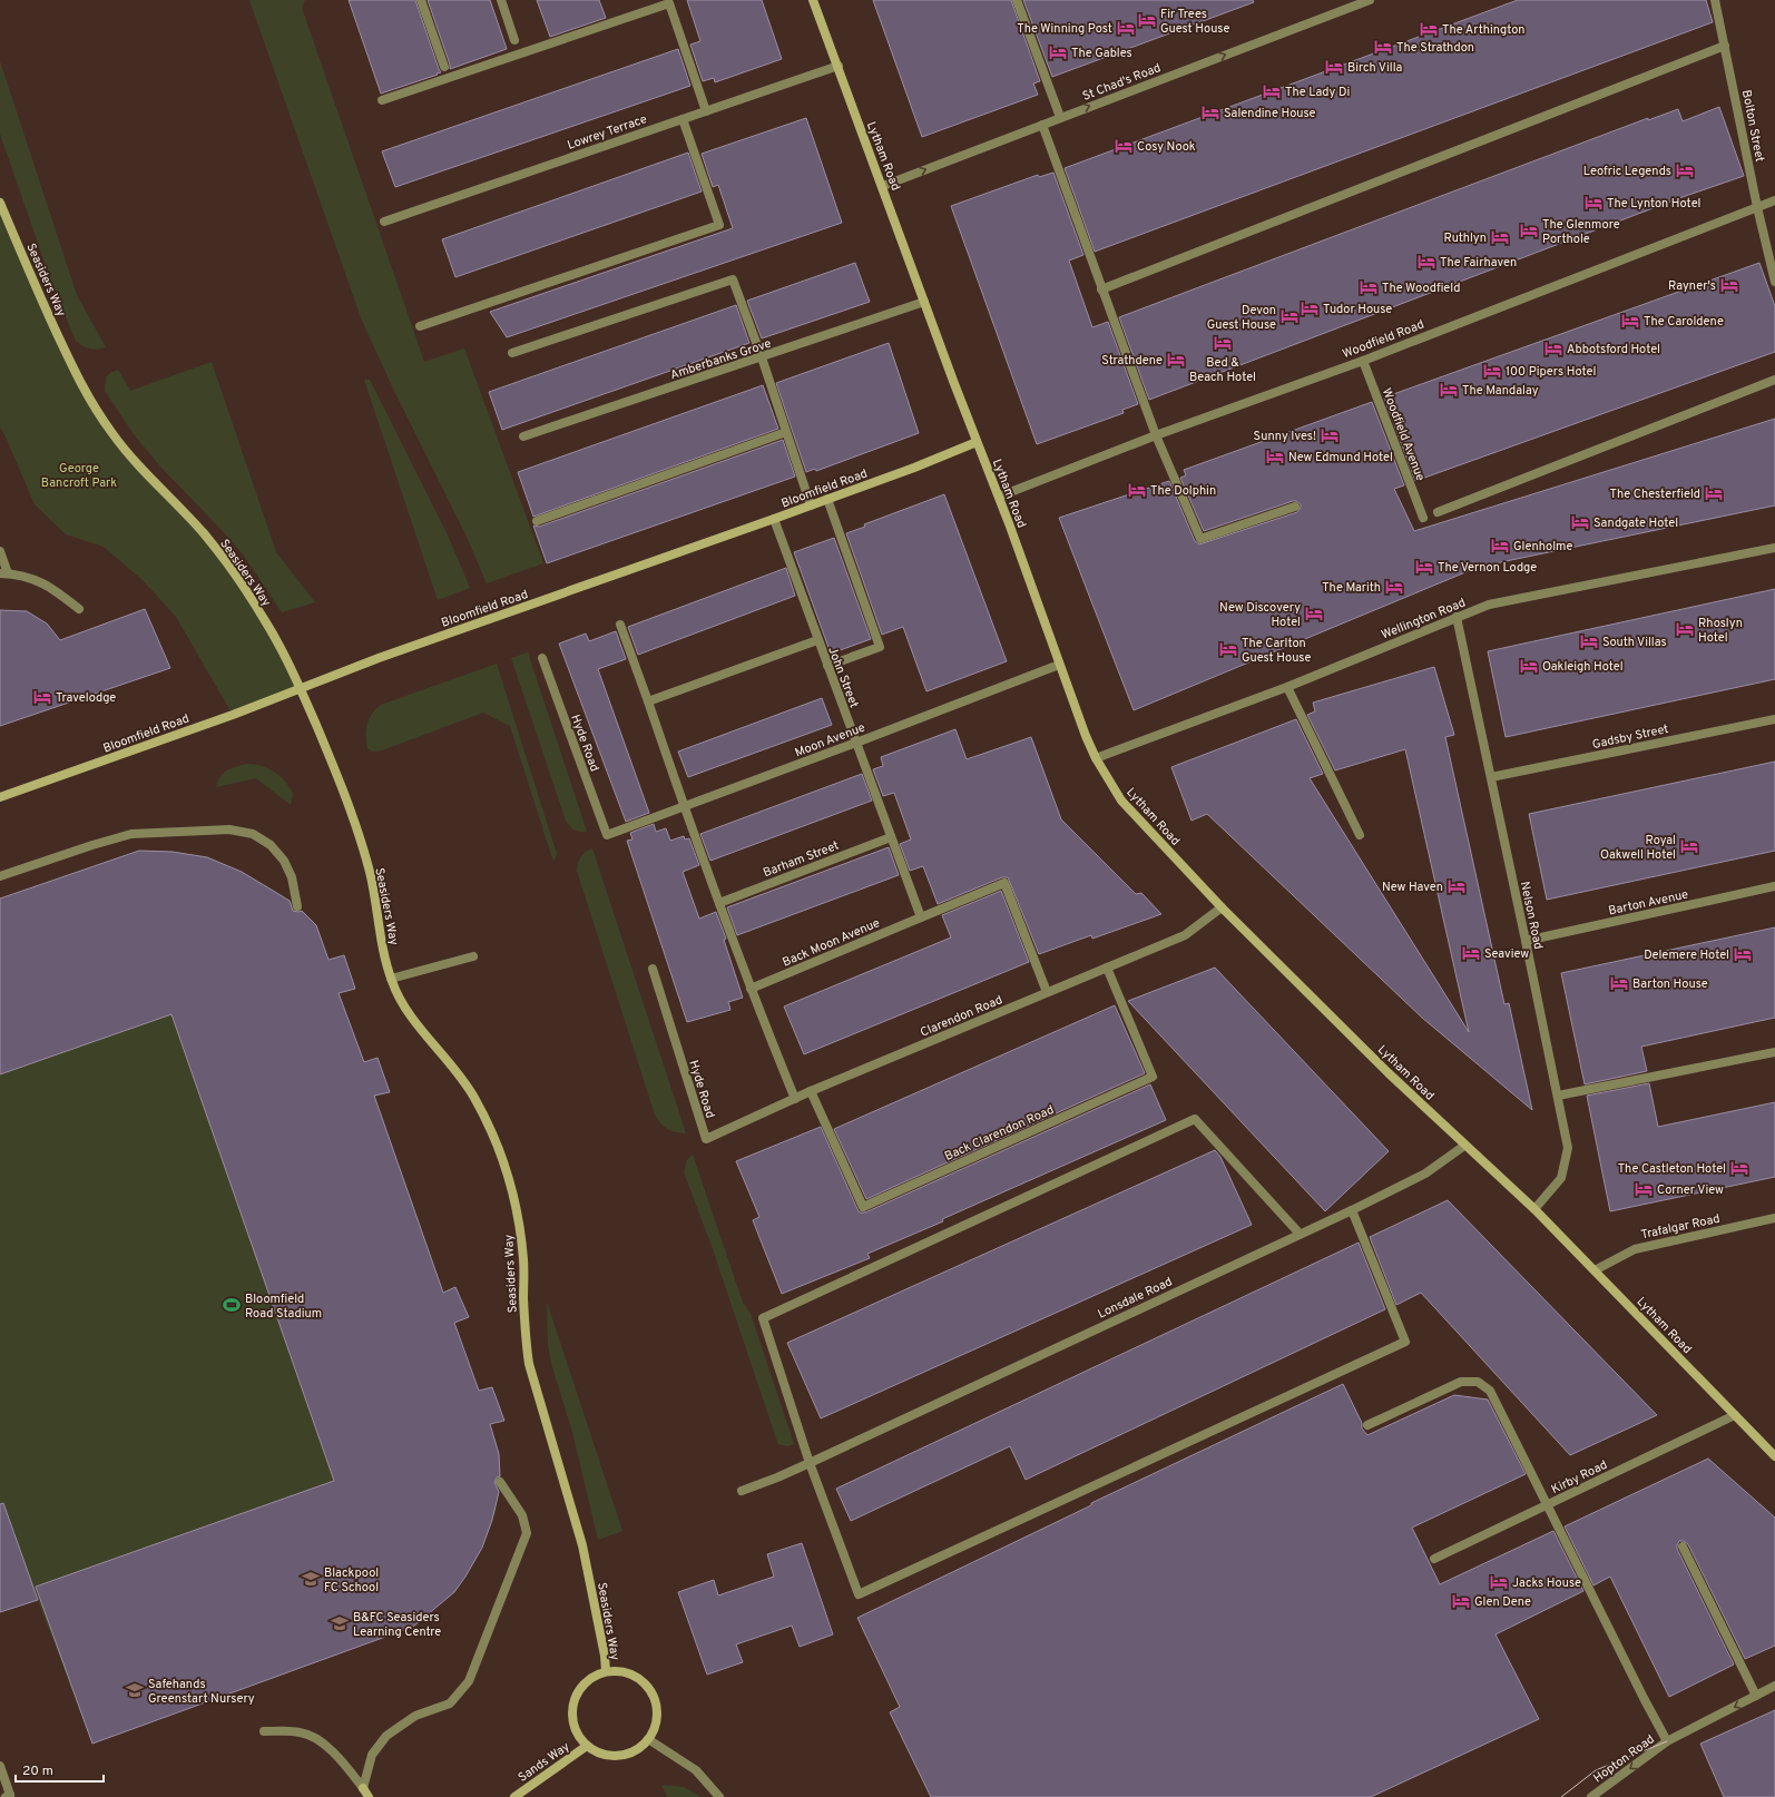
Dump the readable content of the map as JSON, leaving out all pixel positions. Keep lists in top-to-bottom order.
{
  "streets": {
    "street": [
      "St Chad's Road",
      "Bolton Street",
      "Lowrey Terrace",
      "Lytham Road",
      "Seasiders Way",
      "Woodfield Road",
      "Amberbanks Grove",
      "Woodfield Avenue",
      "Bloomfield Road",
      "Wellington Road",
      "John Street",
      "Gadsby Street",
      "Moon Avenue",
      "Hyde Road",
      "Barham Street",
      "Barton Avenue",
      "Nelson Road",
      "Back Moon Avenue",
      "Clarendon Road",
      "Back Clarendon Road",
      "Trafalgar Road",
      "Lonsdale Road",
      "Kirby Road",
      "Hopton Road",
      "Sands Way"
    ]
  },
  "crossings": [
    ["St Chad's Road", "Lytham Road"],
    ["Bolton Street", "Woodfield Road"],
    ["Lowrey Terrace", "Lytham Road"],
    ["Lytham Road", "Woodfield Road"],
    ["Lytham Road", "Amberbanks Grove"],
    ["Lytham Road", "Bloomfield Road"],
    ["Lytham Road", "Wellington Road"],
    ["Lytham Road", "Moon Avenue"],
    ["Lytham Road", "Nelson Road"],
    ["Lytham Road", "Clarendon Road"],
    ["Lytham Road", "Trafalgar Road"],
    ["Lytham Road", "Lonsdale Road"],
    ["Lytham Road", "Kirby Road"],
    ["Seasiders Way", "Bloomfield Road"],
    ["Seasiders Way", "Sands Way"],
    ["Woodfield Road", "Woodfield Avenue"],
    ["Bloomfield Road", "John Street"],
    ["Wellington Road", "Nelson Road"],
    ["John Street", "Moon Avenue"],
    ["John Street", "Barham Street"],
    ["John Street", "Back Moon Avenue"],
    ["Gadsby Street", "Nelson Road"],
    ["Moon Avenue", "Hyde Road"],
    ["Hyde Road", "Clarendon Road"],
    ["Barton Avenue", "Nelson Road"],
    ["Back Moon Avenue", "Clarendon Road"],
    ["Clarendon Road", "Back Clarendon Road"]
  ],
  "one_way": ["St Chad's Road", "Hopton Road"],
  "parks": ["George Bancroft Park"],
  "places": {
    "hotel": [
      "Fir Trees Guest House",
      "The Winning Post",
      "The Arthington",
      "The Strathdon",
      "The Gables",
      "Birch Villa",
      "The Lady Di",
      "Salendine House",
      "Cosy Nook",
      "Leofric Legends",
      "The Lynton Hotel",
      "The Glenmore Porthole",
      "Ruthlyn",
      "The Fairhaven",
      "Rayner's",
      "The Woodfield",
      "Tudor House",
      "Devon Guest House",
      "The Caroldene",
      "Bed & Beach Hotel",
      "Abbotsford Hotel",
      "Strathdene",
      "100 Pipers Hotel",
      "The Mandalay",
      "Sunny Ives!",
      "New Edmund Hotel",
      "The Dolphin",
      "The Chesterfield",
      "Sandgate Hotel",
      "Glenholme",
      "The Vernon Lodge",
      "The Marith",
      "New Discovery Hotel",
      "Rhoslyn Hotel",
      "South Villas",
      "The Carlton Guest House",
      "Oakleigh Hotel",
      "Travelodge",
      "Royal Oakwell Hotel",
      "New Haven",
      "Seaview",
      "Delemere Hotel",
      "Barton House",
      "The Castleton Hotel",
      "Corner View",
      "Jacks House",
      "Glen Dene"
    ],
    "sports": ["Bloomfield Road Stadium"],
    "school or university": ["Blackpool FC School", "B&FC Seasiders Learning Centre", "Safehands Greenstart Nursery"]
  },
  "scale_bar": "20 m"
}
